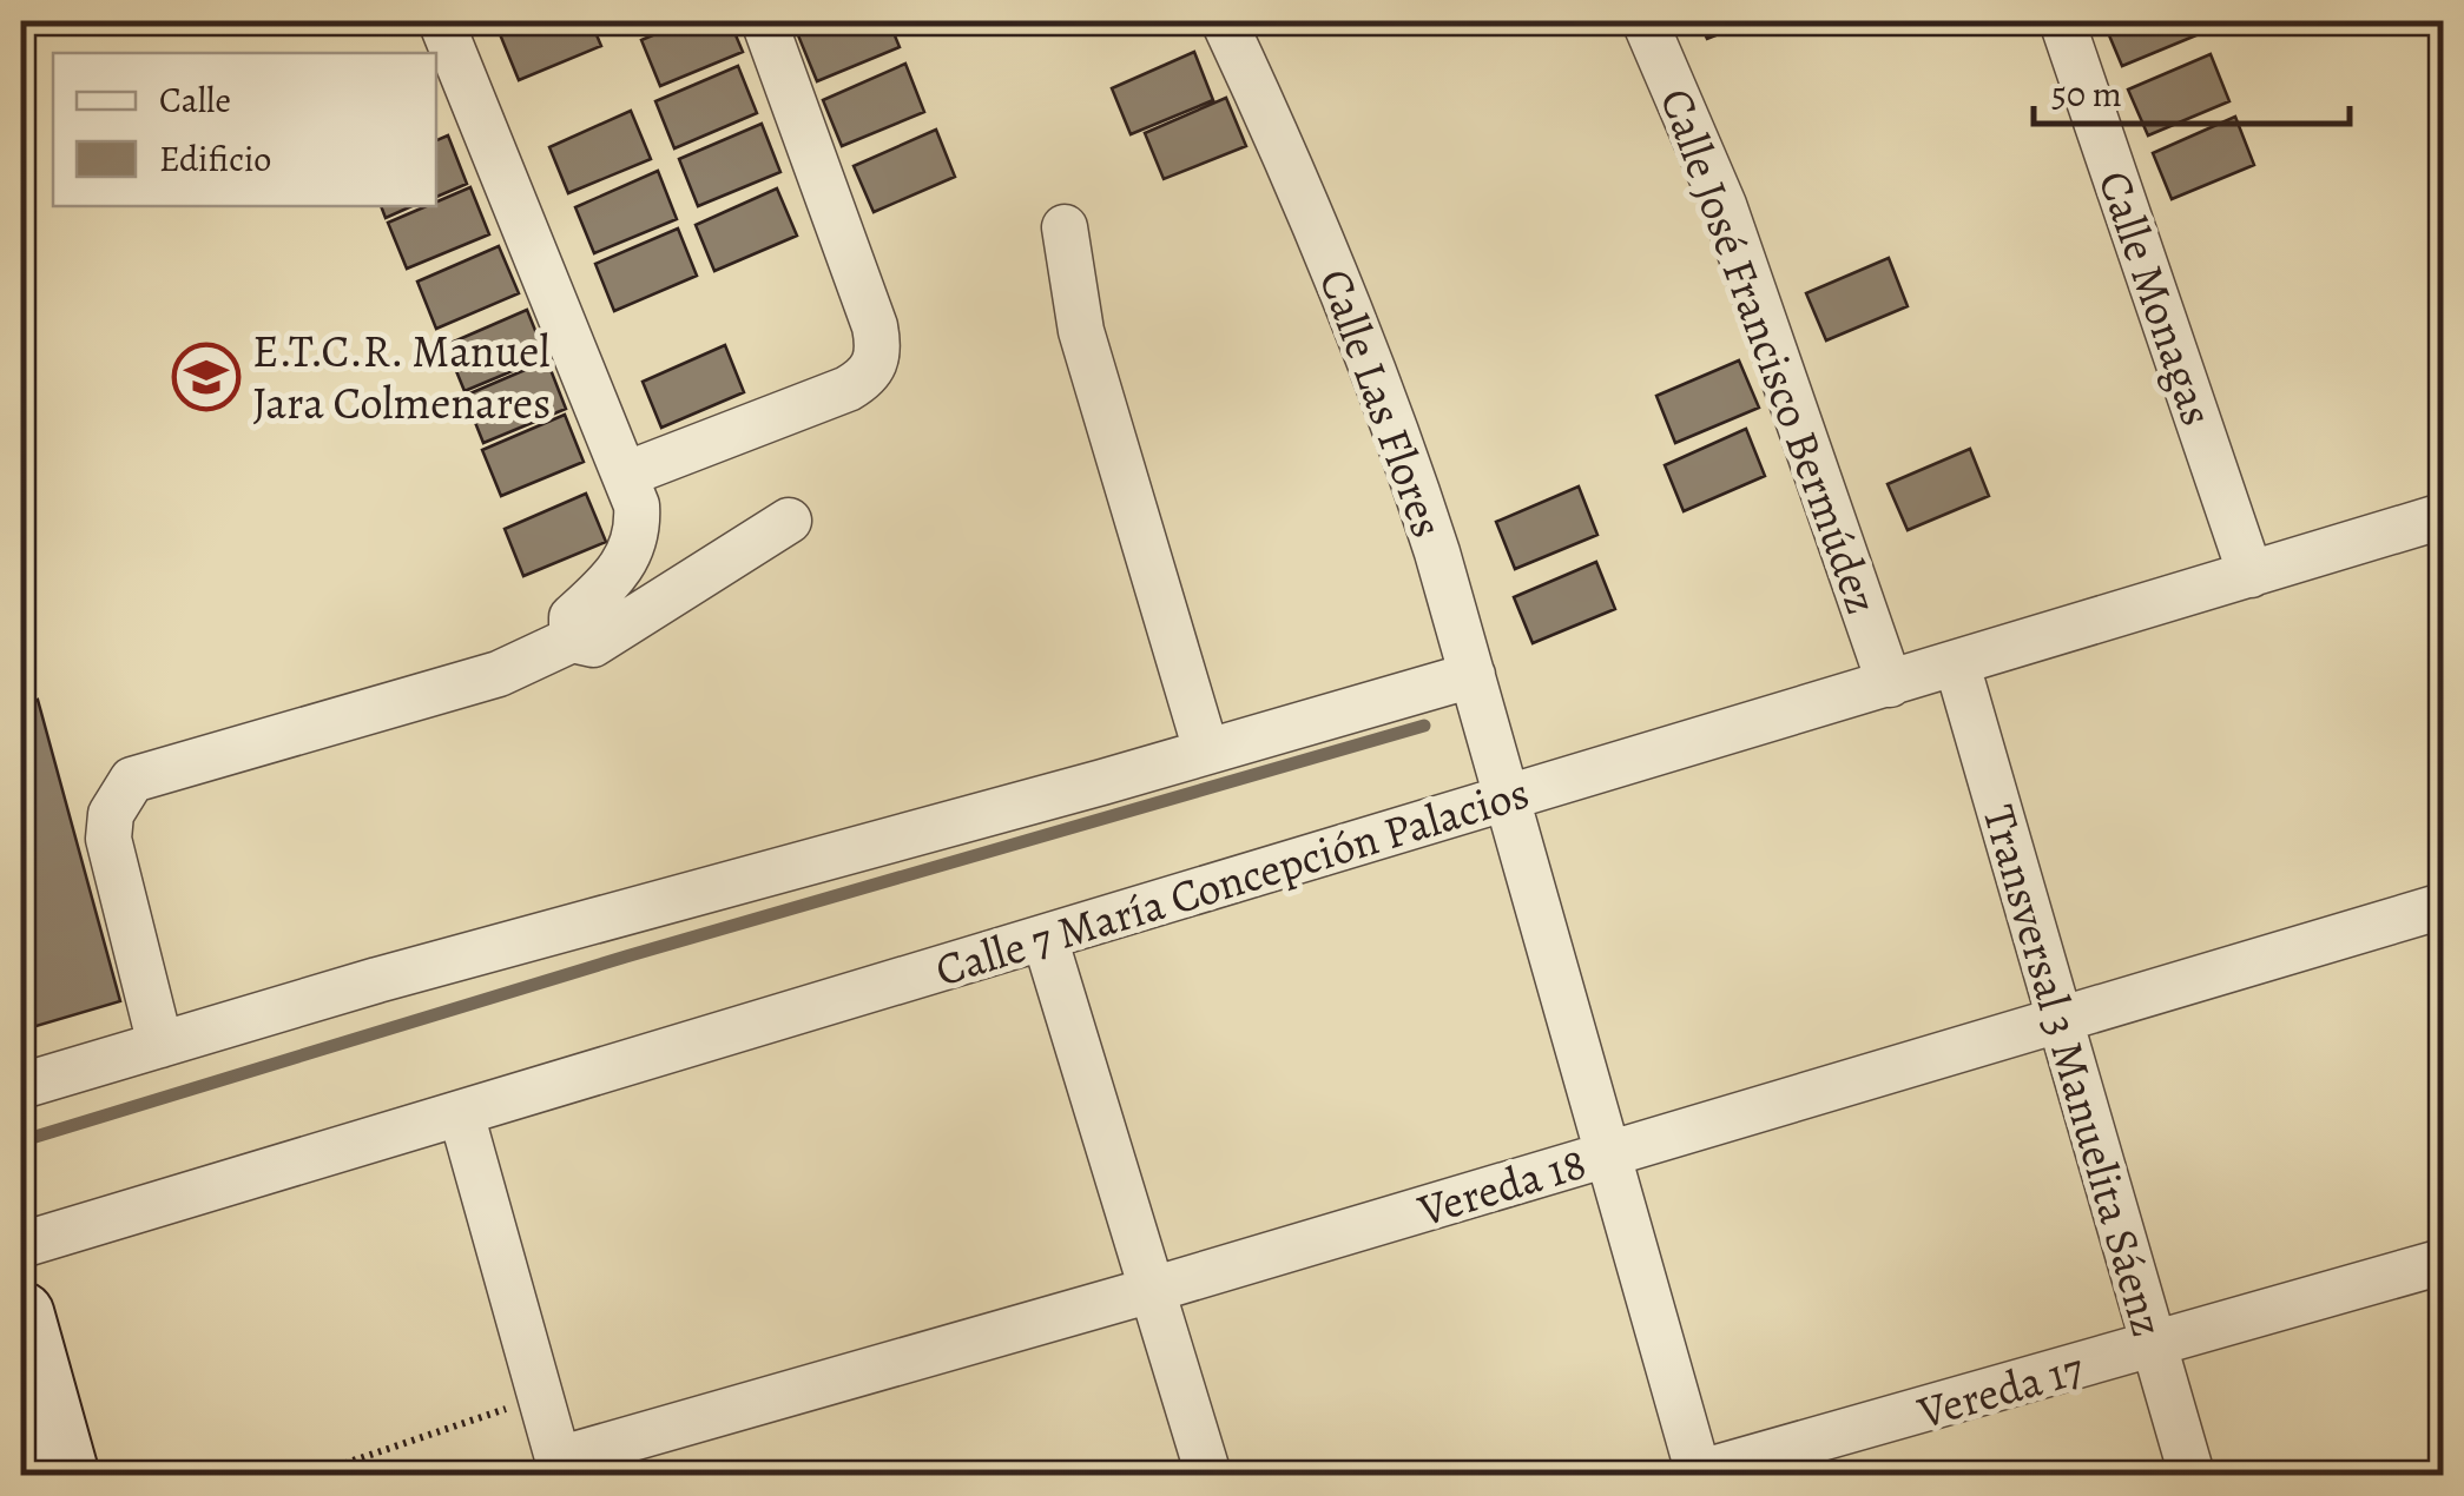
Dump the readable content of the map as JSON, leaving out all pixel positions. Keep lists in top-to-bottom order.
{
  "streets": {
    "street": [
      "Calle Monagas",
      "Calle José Francisco Bermúdez",
      "Calle Las Flores",
      "Calle 7 María Concepción Palacios",
      "Transversal 3 Manuelita Sáenz",
      "Vereda 18",
      "Vereda 17"
    ]
  },
  "crossings": [
    ["Calle Monagas", "Calle 7 María Concepción Palacios"],
    ["Calle José Francisco Bermúdez", "Calle 7 María Concepción Palacios"],
    ["Calle Las Flores", "Calle 7 María Concepción Palacios"],
    ["Calle Las Flores", "Vereda 18"],
    ["Calle Las Flores", "Vereda 17"],
    ["Calle 7 María Concepción Palacios", "Transversal 3 Manuelita Sáenz"],
    ["Transversal 3 Manuelita Sáenz", "Vereda 18"],
    ["Transversal 3 Manuelita Sáenz", "Vereda 17"]
  ],
  "places": {
    "school or university": ["E.T.C.R. Manuel Jara Colmenares"]
  },
  "legend": ["Calle", "Edificio"],
  "scale_bar": "50 m"
}
